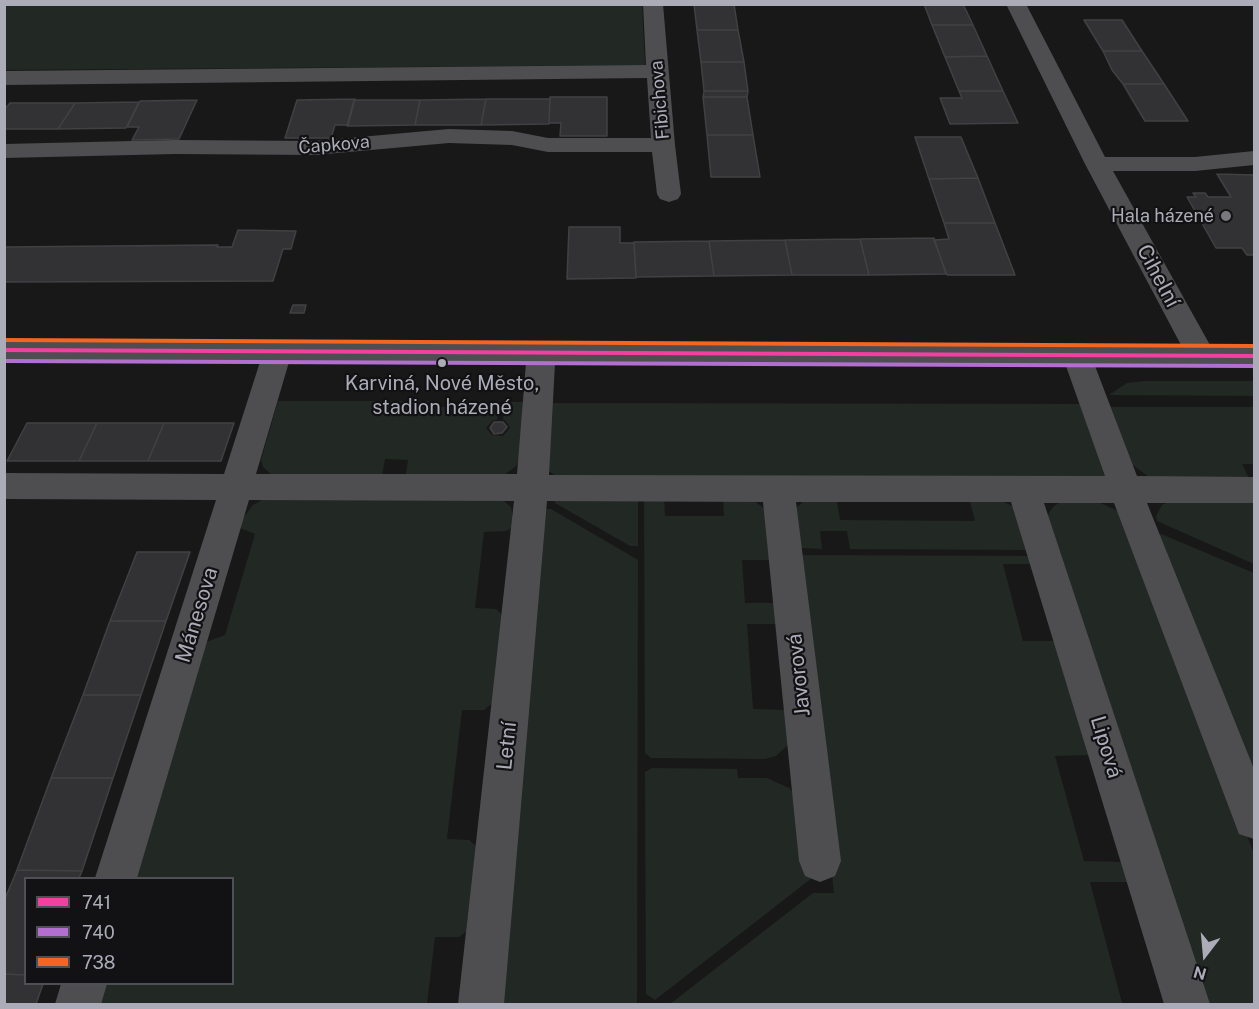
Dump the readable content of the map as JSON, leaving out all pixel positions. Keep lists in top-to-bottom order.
{
  "streets": {
    "street": [
      "Fibichova",
      "Čapkova",
      "Cihelní",
      "Mánesova",
      "Javorová",
      "Letní",
      "Lipová"
    ]
  },
  "crossings": [
    ["Fibichova", "Čapkova"]
  ],
  "places": ["Hala házené", "Karviná, Nové Město, stadion házené"],
  "lines": ["transit line 738", "transit line 741", "transit line 740"],
  "legend": ["741", "740", "738"],
  "north": "bottom"
}
